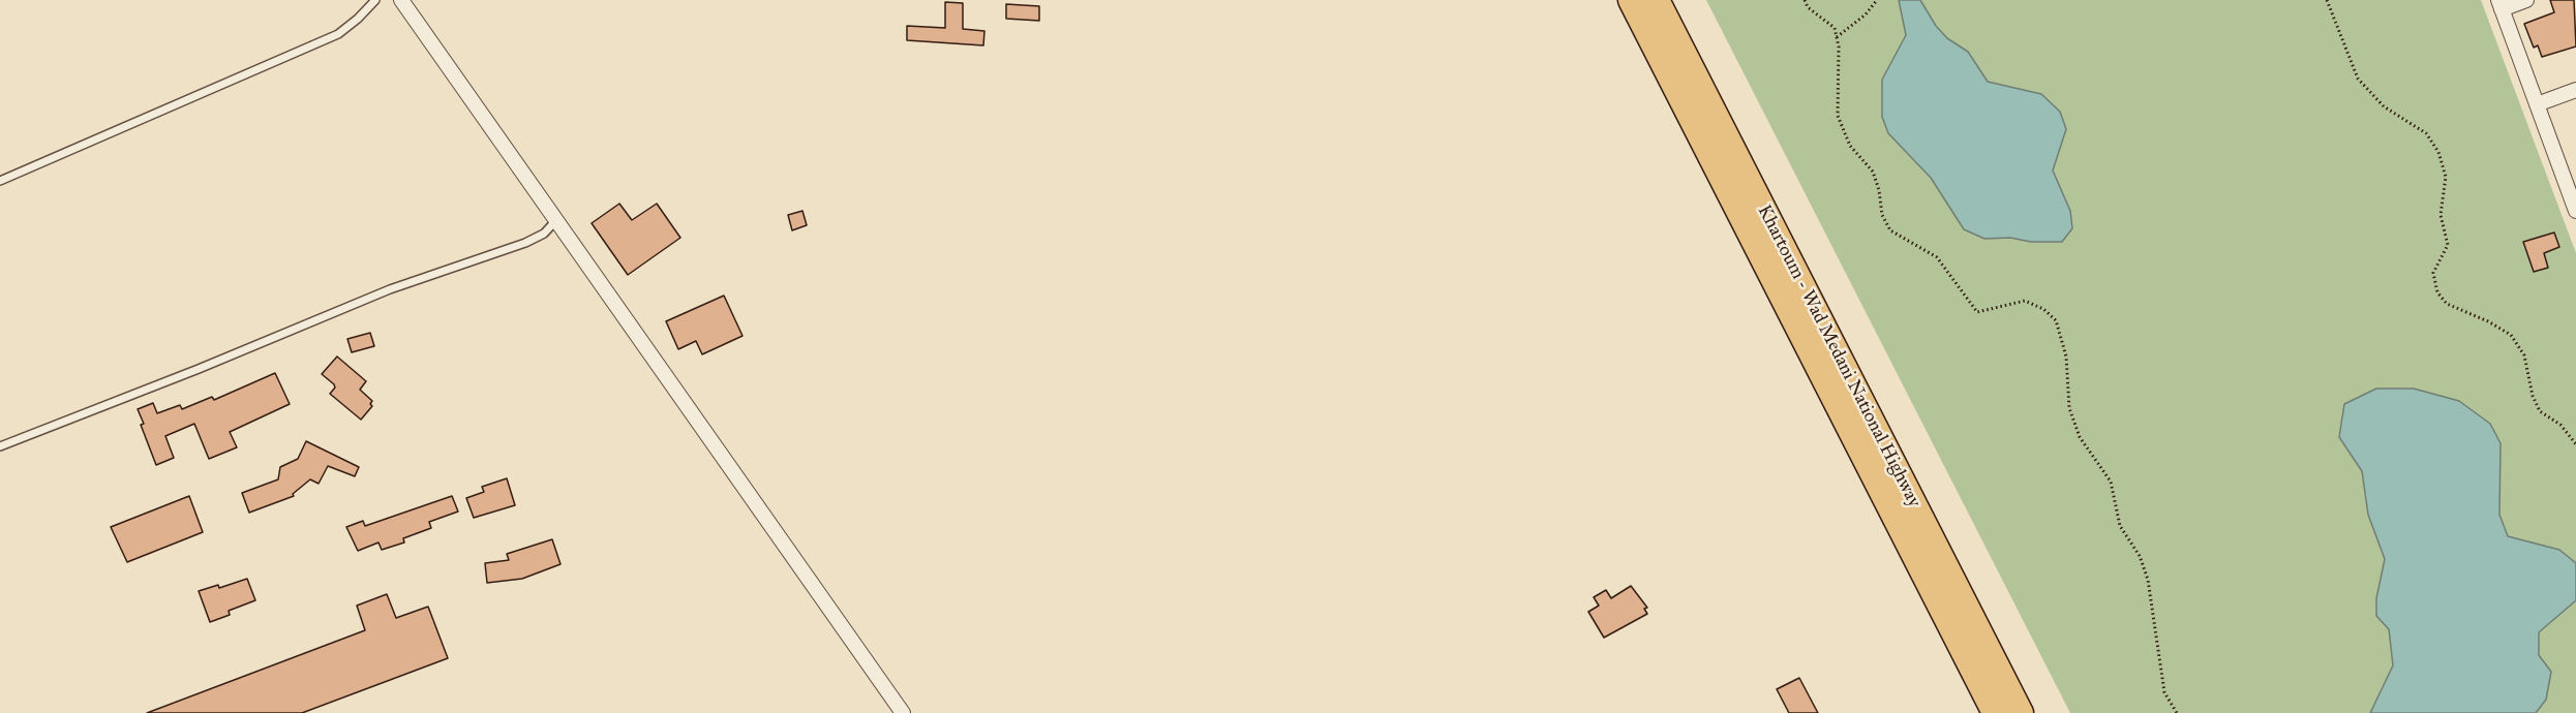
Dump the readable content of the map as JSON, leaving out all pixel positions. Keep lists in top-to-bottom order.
{
  "streets": {
    "highway": ["Khartoum - Wad Medani National Highway"]
  }
}
